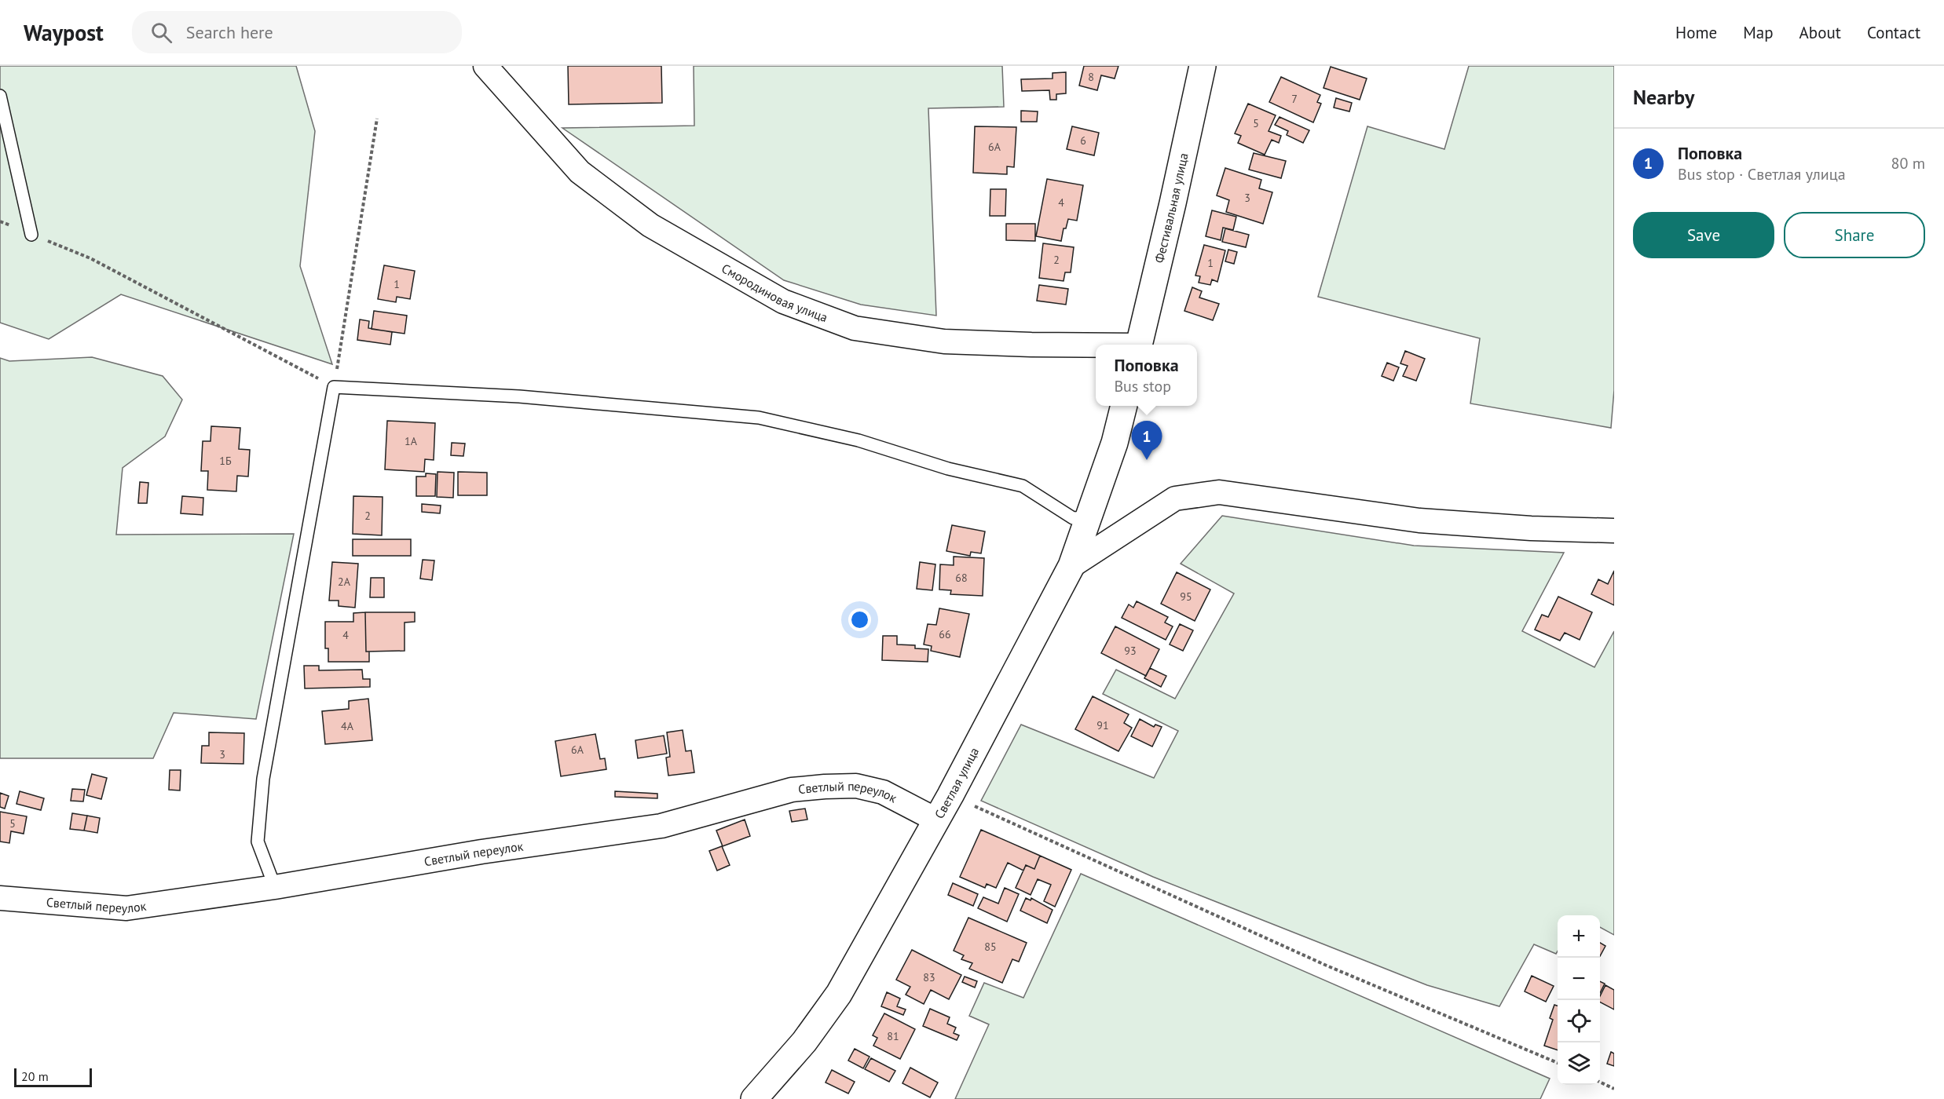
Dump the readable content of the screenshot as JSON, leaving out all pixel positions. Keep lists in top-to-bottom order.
{
  "streets": {
    "street": [
      "Фестивальная улица",
      "Смородиновая улица",
      "Светлая улица",
      "Светлый переулок"
    ]
  },
  "crossings": [
    ["Светлая улица", "Светлый переулок"]
  ],
  "house_numbers": [
    "8",
    "7",
    "5",
    "6",
    "6А",
    "3",
    "4",
    "2",
    "1",
    "1",
    "1А",
    "1Б",
    "2",
    "68",
    "2А",
    "95",
    "66",
    "4",
    "93",
    "91",
    "4А",
    "6А",
    "3",
    "5",
    "85",
    "83",
    "81"
  ],
  "scale_bar": "20 m",
  "page": {
    "header": "Waypost",
    "search": "Search here",
    "nav": [
      "Home",
      "Map",
      "About",
      "Contact"
    ],
    "heading": "Nearby",
    "list": [
      {
        "mark": "1",
        "name": "Поповка",
        "note": "Bus stop · Светлая улица",
        "value": "80 m"
      }
    ],
    "buttons": ["Save", "Share"],
    "popup": ["Поповка", "Bus stop"],
    "pins": "1",
    "map_buttons": ["+", "−"],
    "scale": "20 m"
  }
}
